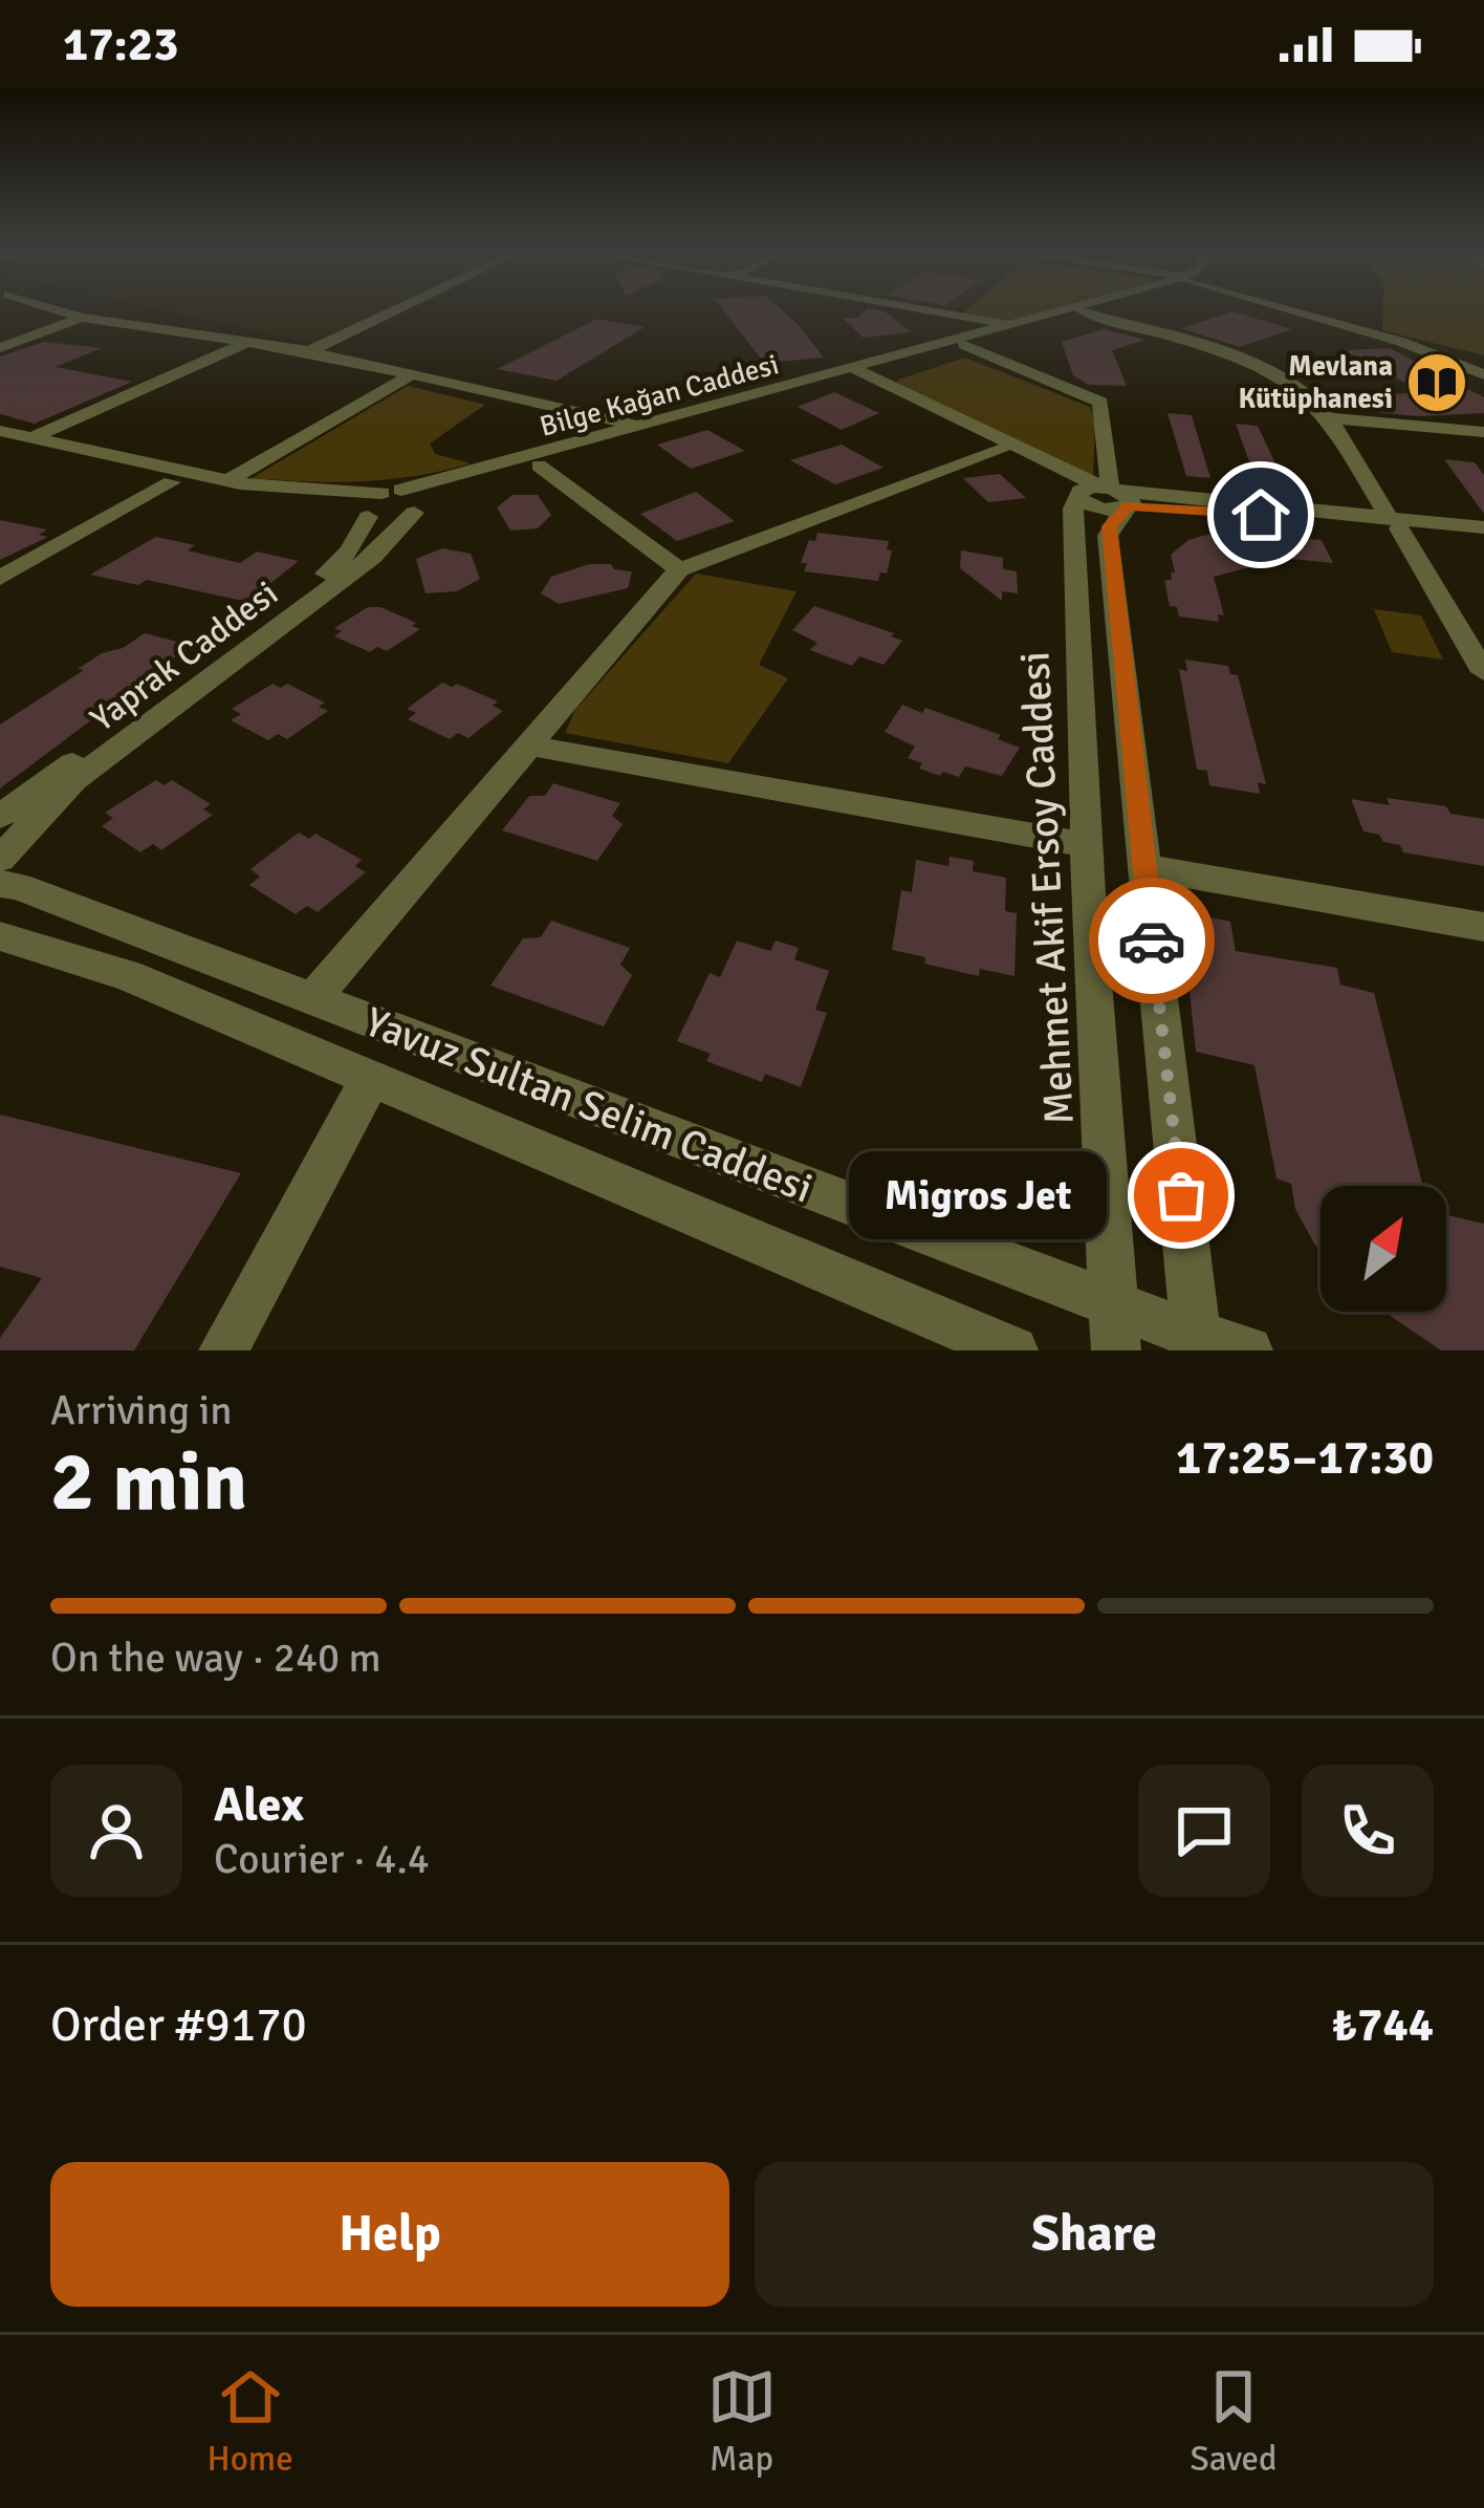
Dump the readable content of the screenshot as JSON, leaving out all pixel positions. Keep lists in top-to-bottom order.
{
  "streets": {
    "street": [
      "Bilge Kağan Caddesi",
      "Yaprak Caddesi",
      "Mehmet Akif Ersoy Caddesi",
      "Yavuz Sultan Selim Caddesi"
    ]
  },
  "crossings": [
    ["Bilge Kağan Caddesi", "Yaprak Caddesi"],
    ["Mehmet Akif Ersoy Caddesi", "Yavuz Sultan Selim Caddesi"]
  ],
  "places": {
    "library": ["Mevlana Kütüphanesi"],
    "other": ["Migros Jet"]
  },
  "north": "top right",
  "page": {
    "status": "17:23",
    "bubble": "Migros Jet",
    "heading": ["2 min", "Arriving in", "17:25–17:30"],
    "panel": [
      "Alex",
      "Courier · 4.4",
      "Order #9170",
      "₺744"
    ],
    "bar": "On the way · 240 m",
    "buttons": ["Help", "Share"],
    "tabs": ["Home", "Map", "Saved"]
  }
}
